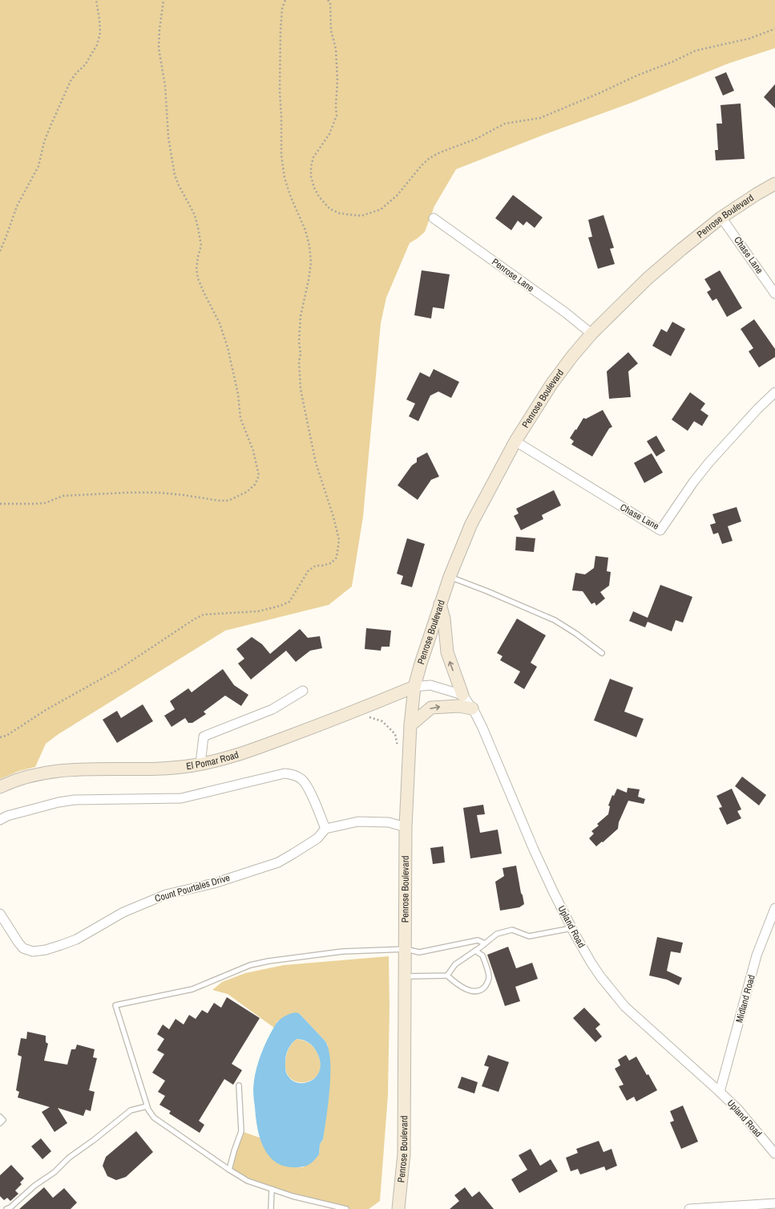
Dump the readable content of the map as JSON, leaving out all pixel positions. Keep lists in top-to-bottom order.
{
  "streets": {
    "street": [
      "Penrose Boulevard",
      "Chase Lane",
      "Penrose Lane",
      "El Pomar Road",
      "Count Pourtales Drive",
      "Upland Road",
      "Midland Road"
    ]
  },
  "crossings": [
    ["Penrose Boulevard", "Chase Lane"],
    ["Penrose Boulevard", "Penrose Lane"],
    ["Penrose Boulevard", "El Pomar Road"],
    ["Upland Road", "Midland Road"]
  ]
}
